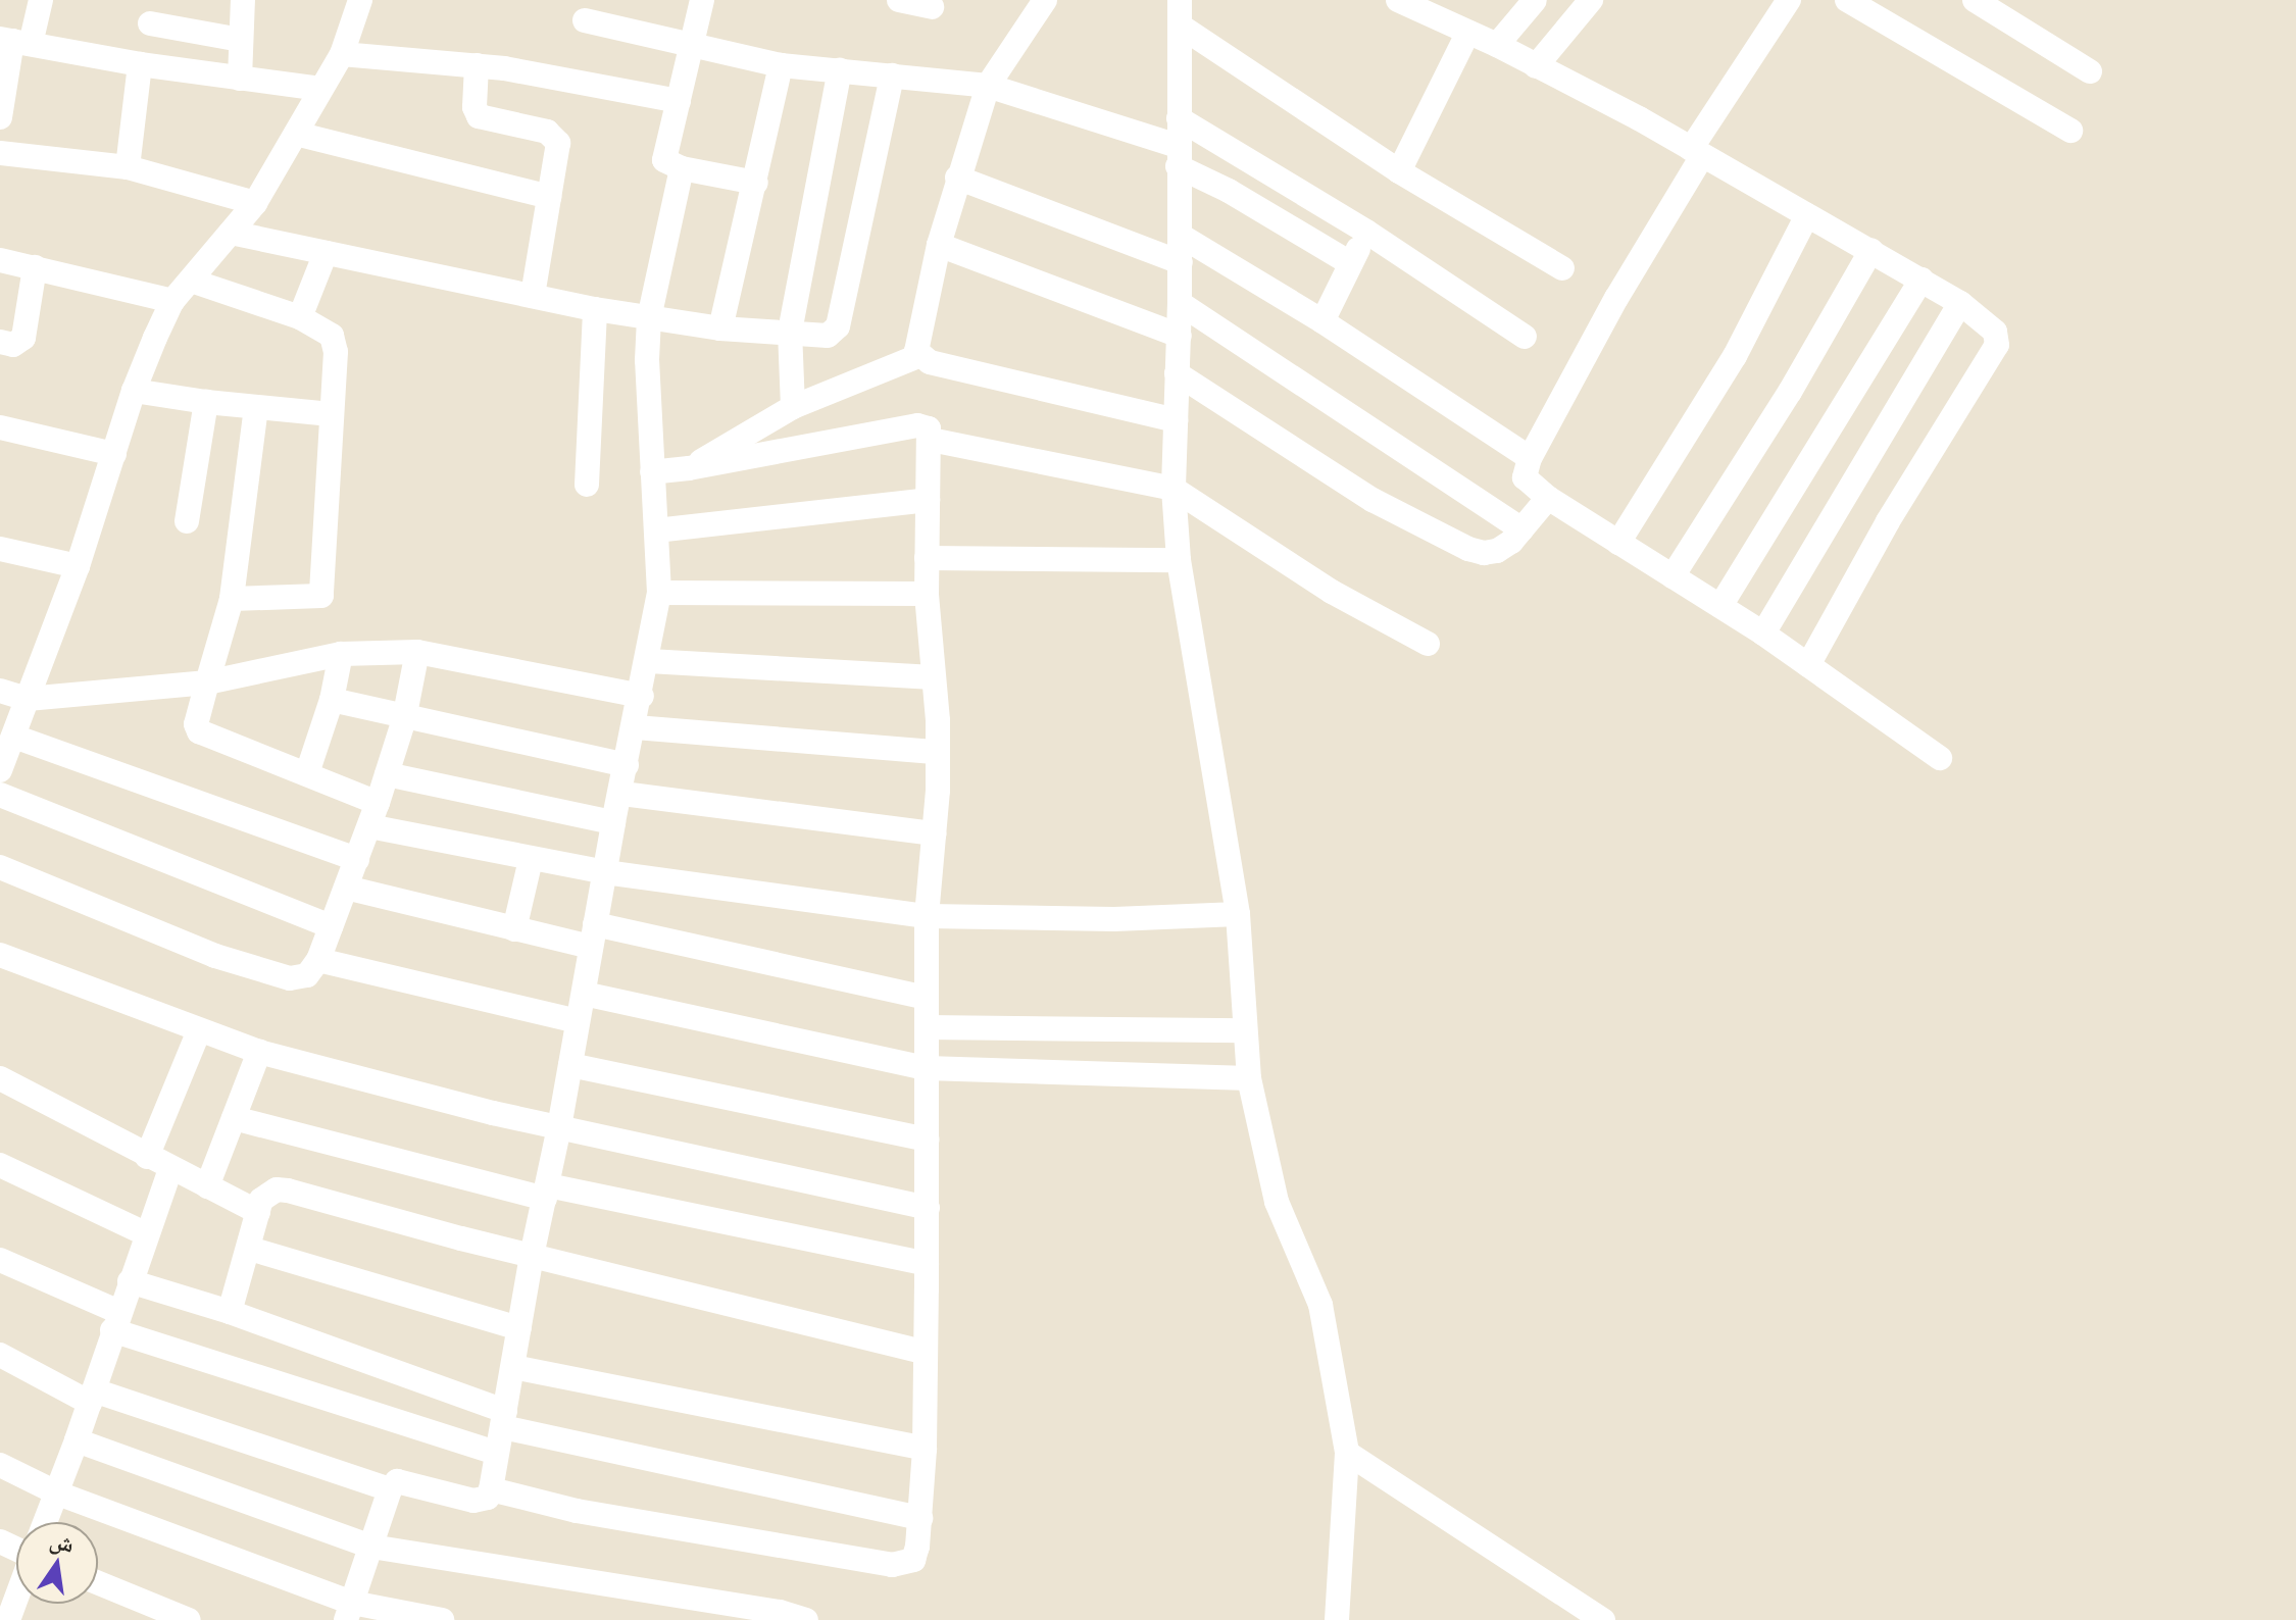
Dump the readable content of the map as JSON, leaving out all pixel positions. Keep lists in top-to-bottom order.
{
  "north": "top"
}
